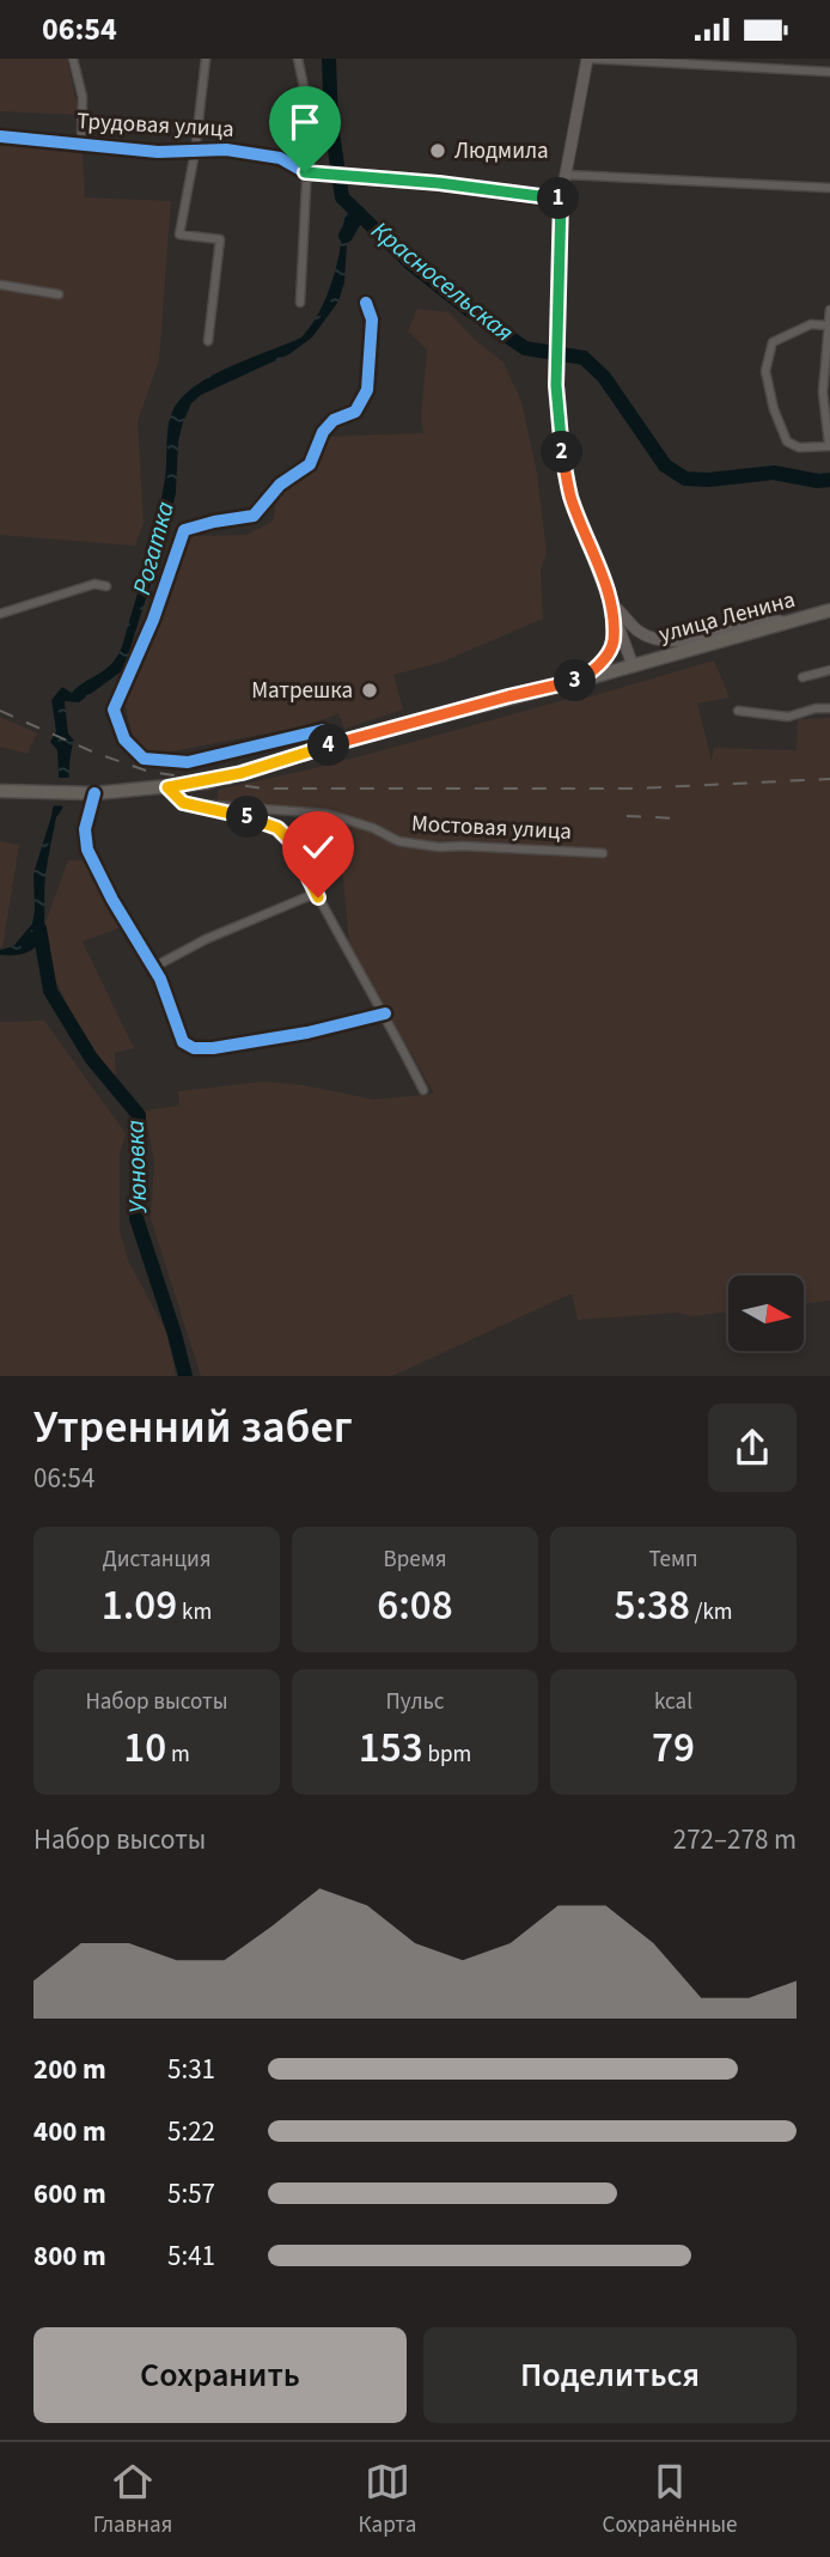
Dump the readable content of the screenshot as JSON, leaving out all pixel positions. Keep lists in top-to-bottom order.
{
  "streets": {
    "main road": ["улица Ленина"],
    "street": ["Трудовая улица", "Мостовая улица"]
  },
  "water": ["Красносельская", "Рогатка", "Уюновка"],
  "places": ["Людмила", "Матрешка"],
  "north": "right",
  "page": {
    "status": "06:54",
    "pins": [
      "1",
      "2",
      "3",
      "4",
      "5"
    ],
    "heading": ["Утренний забег", "06:54"],
    "stats": [
      ["Дистанция", "1.09 km"],
      ["Время", "6:08"],
      ["Темп", "5:38 /km"],
      ["Набор высоты", "10 m"],
      ["Пульс", "153 bpm"],
      ["kcal", "79"]
    ],
    "chart": ["Набор высоты", "272–278 m"],
    "list": [
      {
        "name": "200 m",
        "note": "5:31"
      },
      {
        "name": "400 m",
        "note": "5:22"
      },
      {
        "name": "600 m",
        "note": "5:57"
      },
      {
        "name": "800 m",
        "note": "5:41"
      }
    ],
    "buttons": ["Сохранить", "Поделиться"],
    "tabs": ["Главная", "Карта", "Сохранённые"]
  }
}
